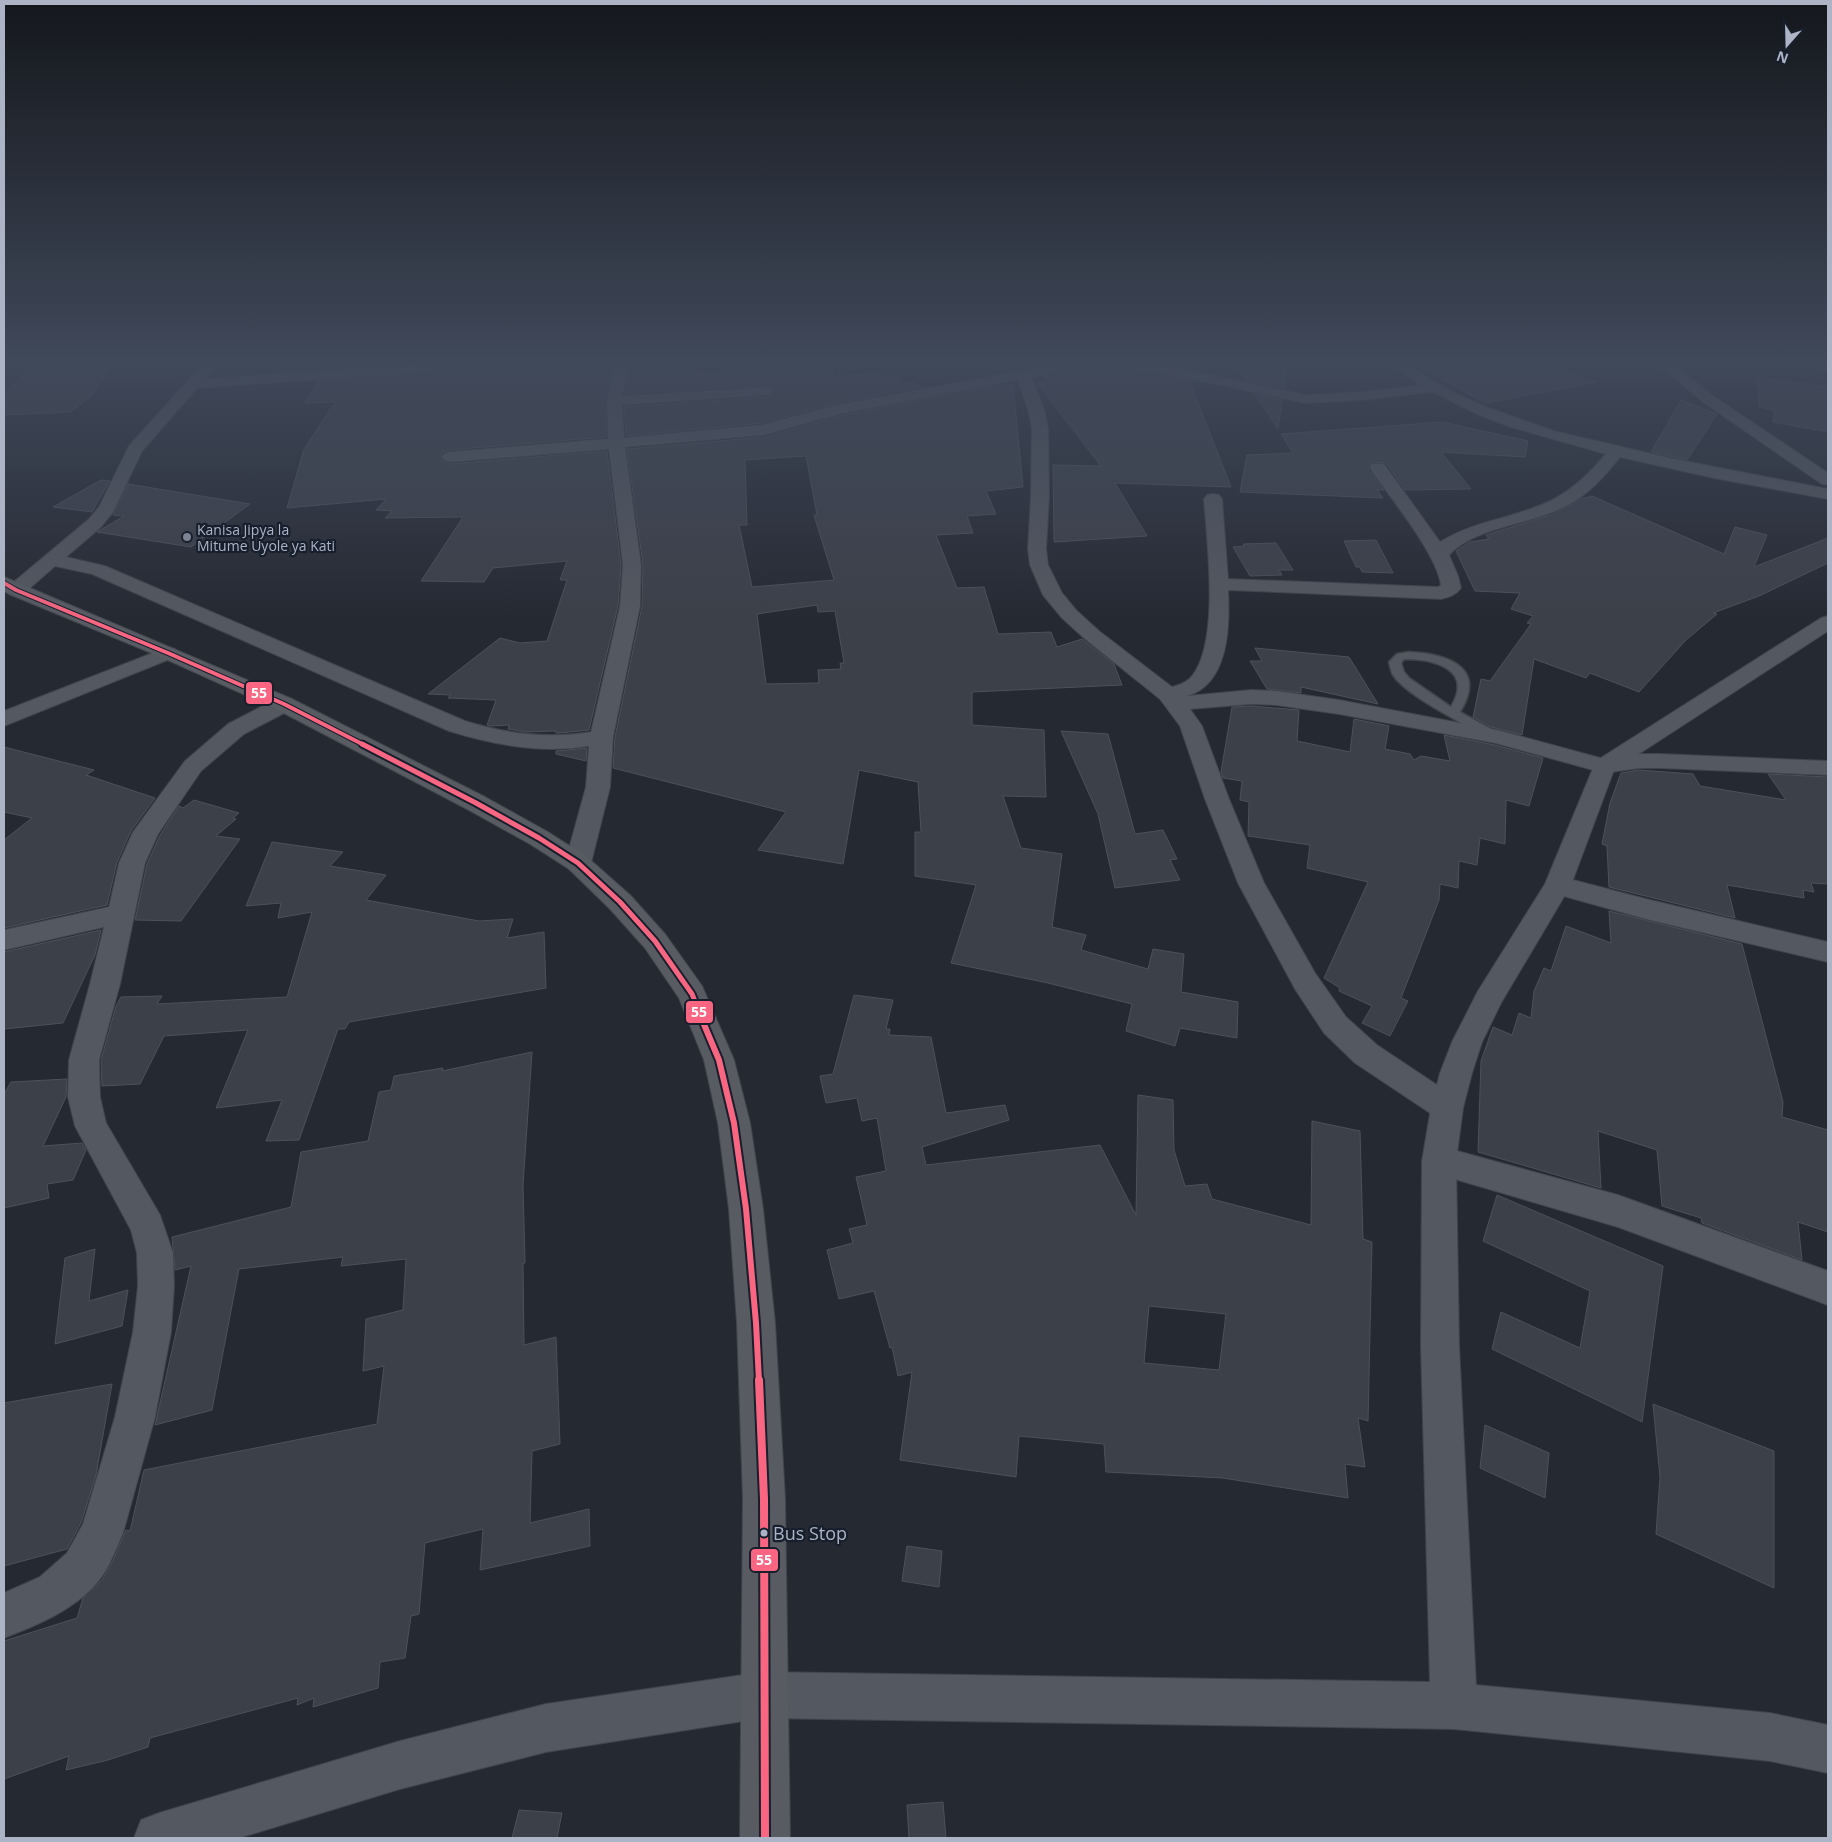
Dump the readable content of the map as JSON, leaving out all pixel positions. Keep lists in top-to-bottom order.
{
  "places": ["Kanisa Jipya la Mitume Uyole ya Kati", "Bus Stop"],
  "lines": ["transit line 55"],
  "north": "bottom"
}
